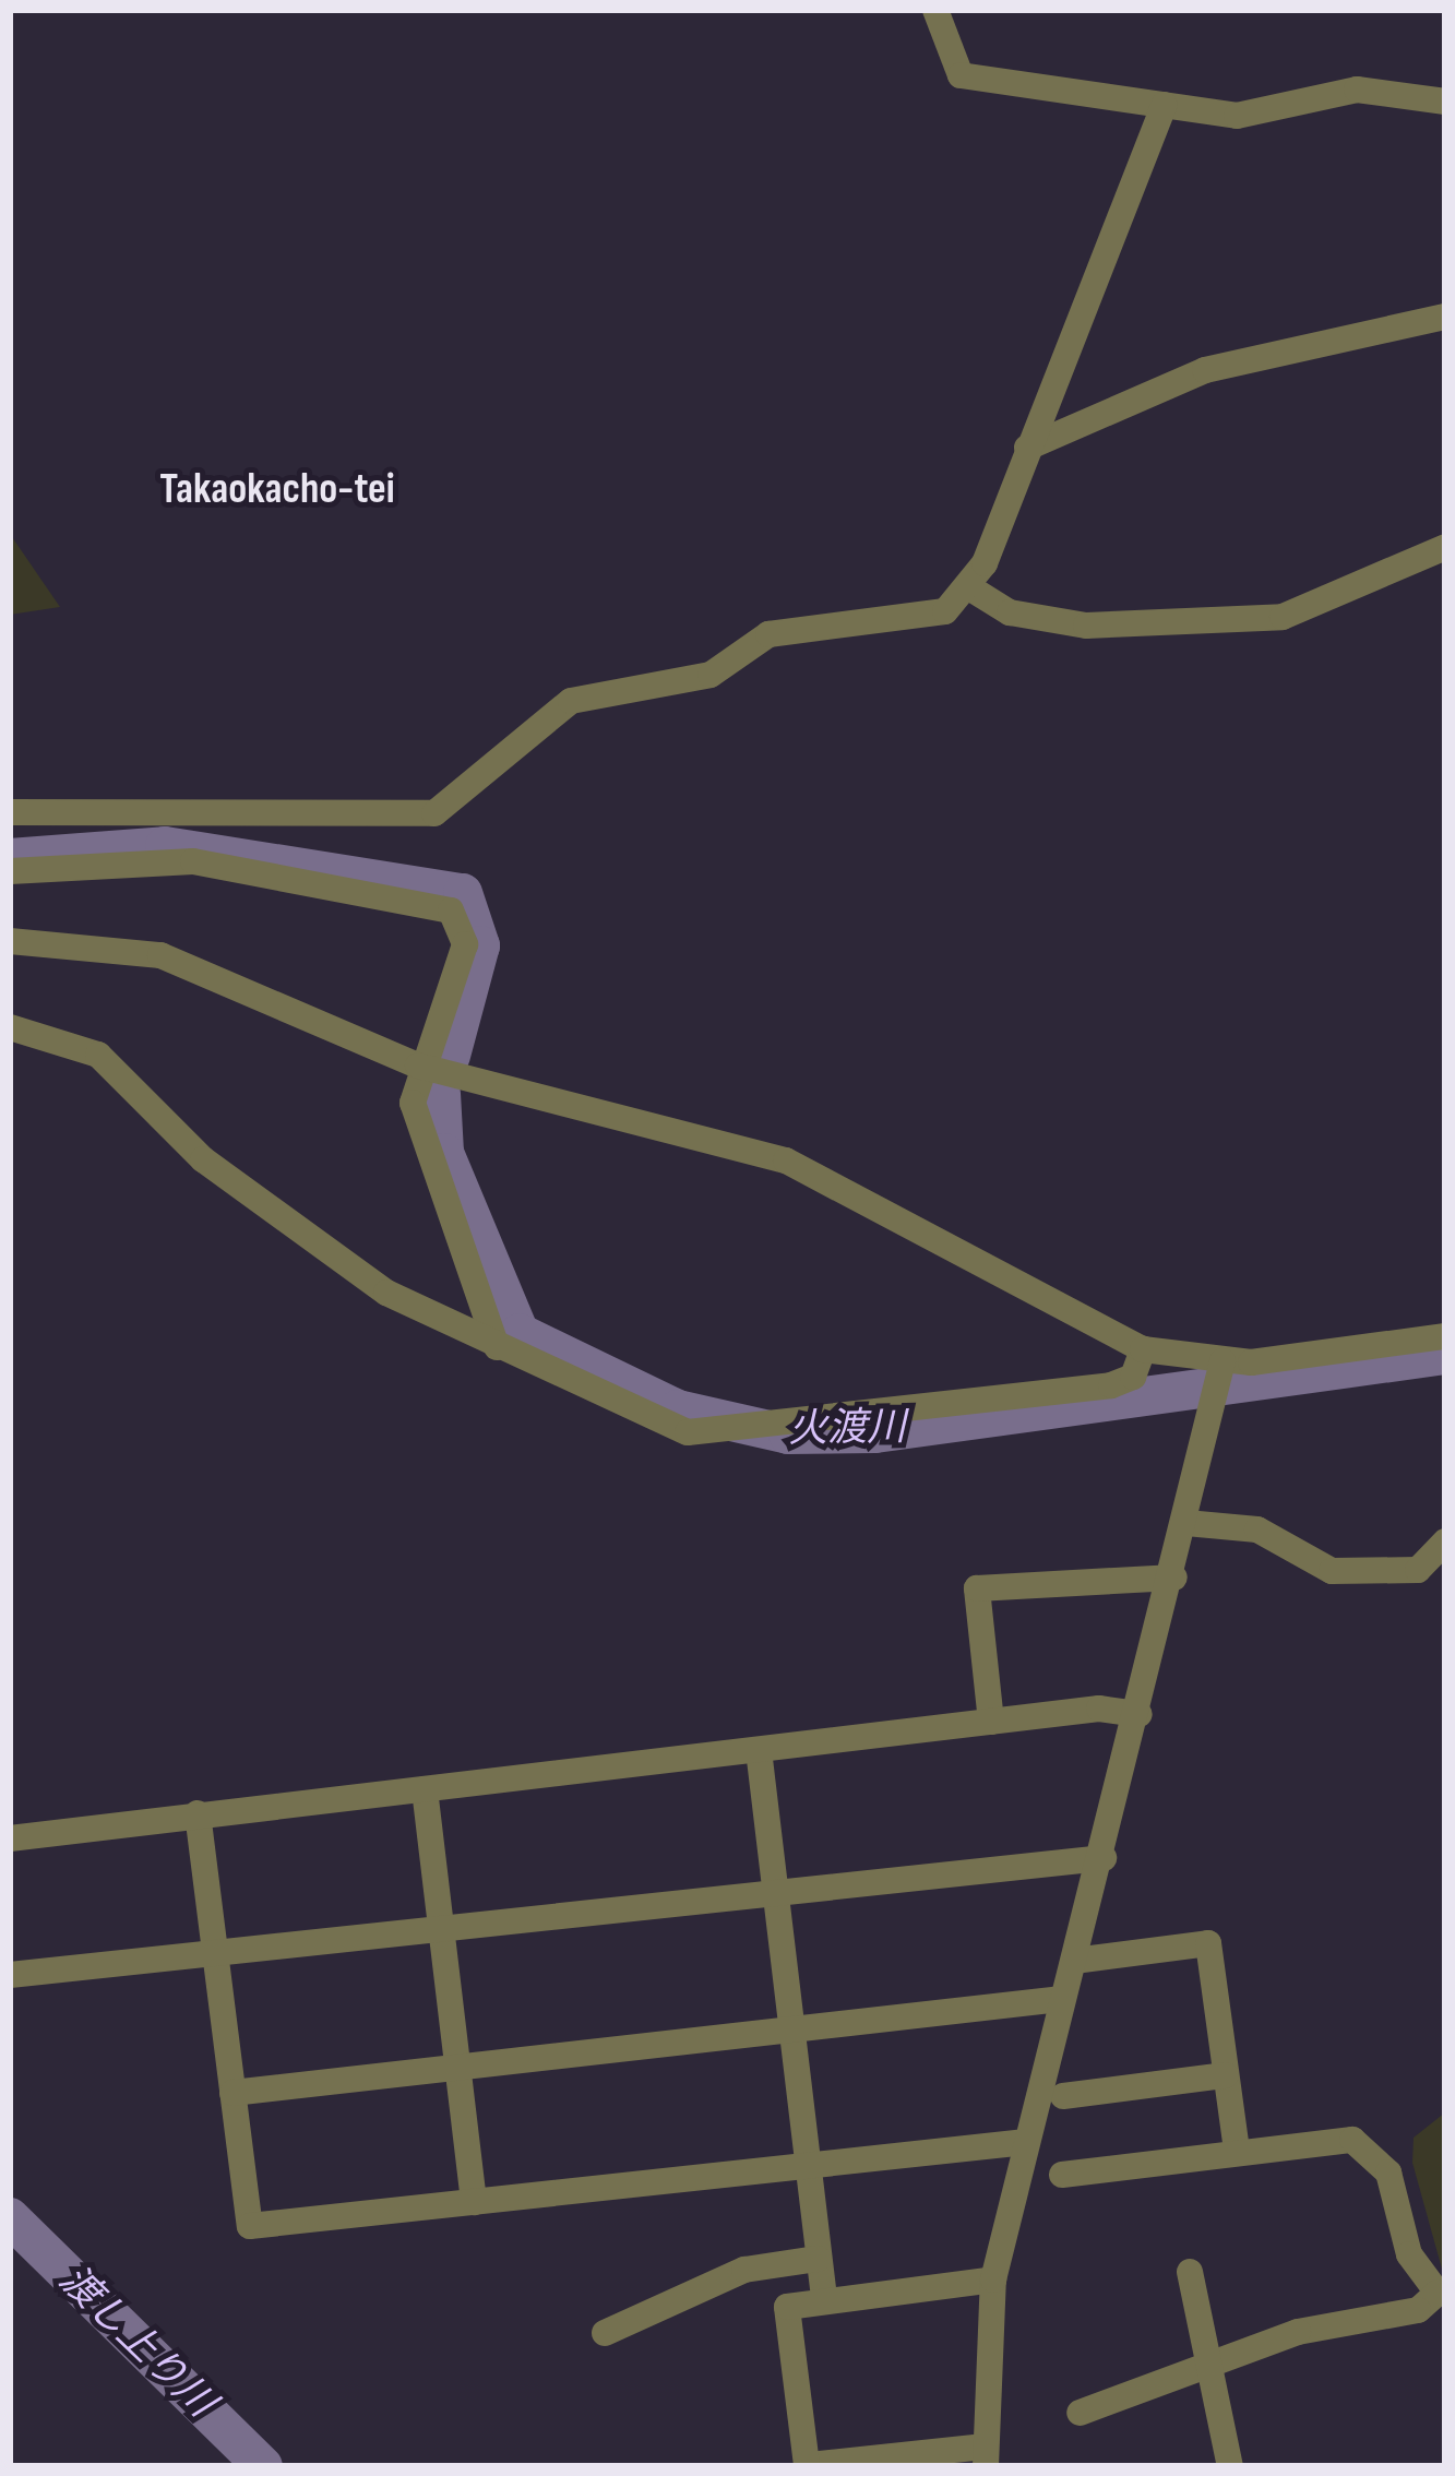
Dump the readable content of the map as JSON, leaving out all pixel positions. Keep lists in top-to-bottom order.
{
  "districts": ["Takaokacho-tei"],
  "water": ["火渡川", "渡し上り川"]
}
